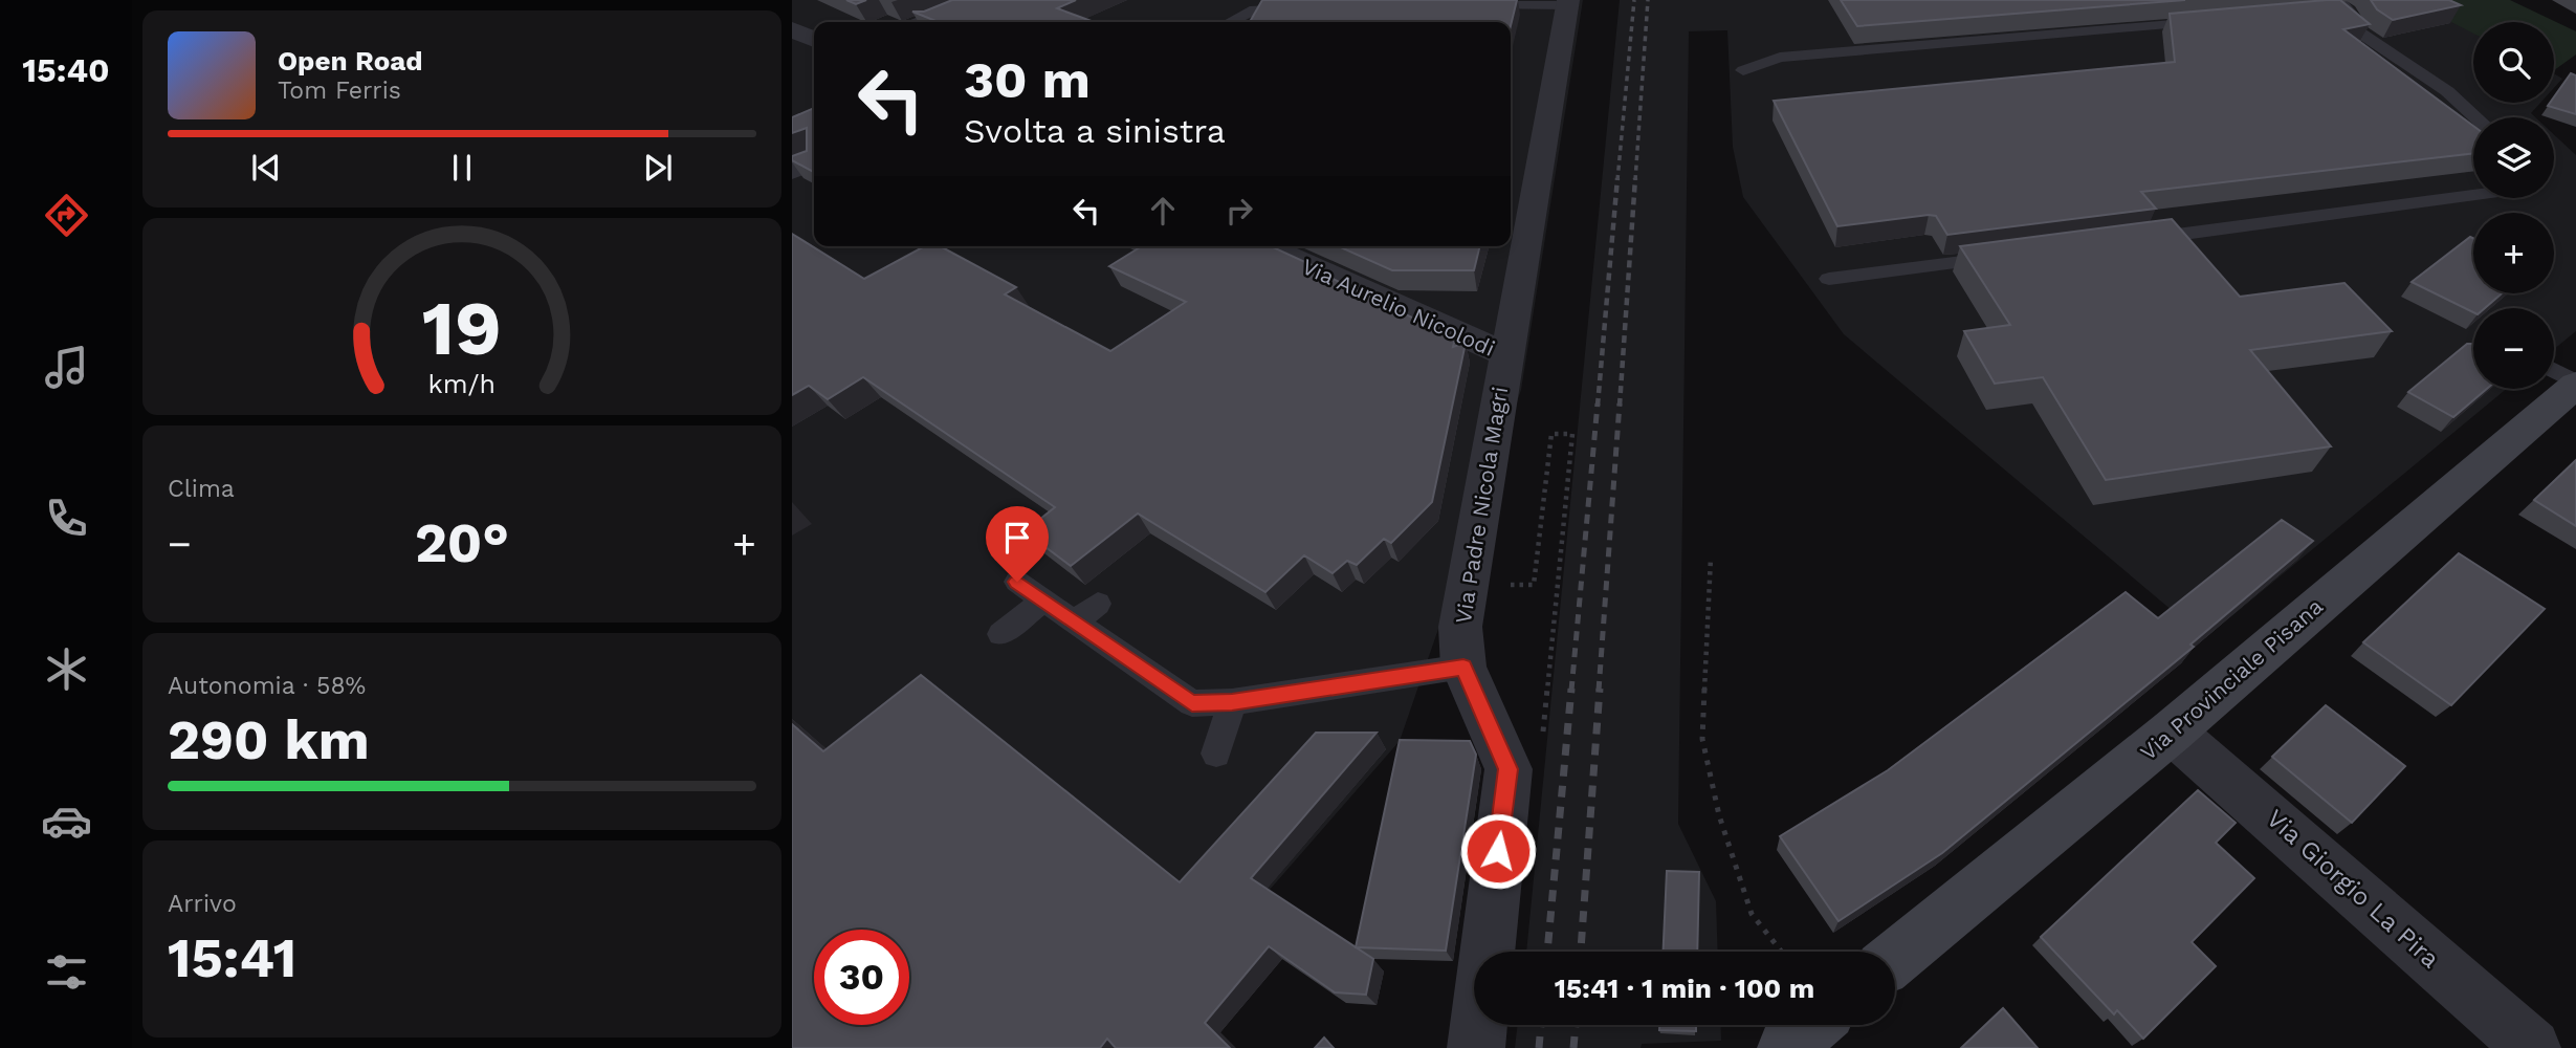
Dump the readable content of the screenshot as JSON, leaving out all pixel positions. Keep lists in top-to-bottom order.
{
  "streets": {
    "street": [
      "Via Aurelio Nicolodi",
      "Via Padre Nicola Magri",
      "Via Provinciale Pisana",
      "Via Giorgio La Pira"
    ]
  },
  "crossings": [
    ["Via Aurelio Nicolodi", "Via Padre Nicola Magri"],
    ["Via Provinciale Pisana", "Via Giorgio La Pira"]
  ],
  "page": {
    "tabs": "15:40",
    "map_buttons": ["+", "−"],
    "turn": ["30 m", "Svolta a sinistra"],
    "song": ["Open Road", "Tom Ferris"],
    "tile": [
      "Clima",
      ["Autonomia · 58%", "290 km"],
      ["Arrivo", "15:41"]
    ],
    "heat": ["−", "20°", "+"],
    "limit": "30",
    "trip": "15:41 · 1 min · 100 m",
    "gauge": ["19", "km/h"]
  }
}
